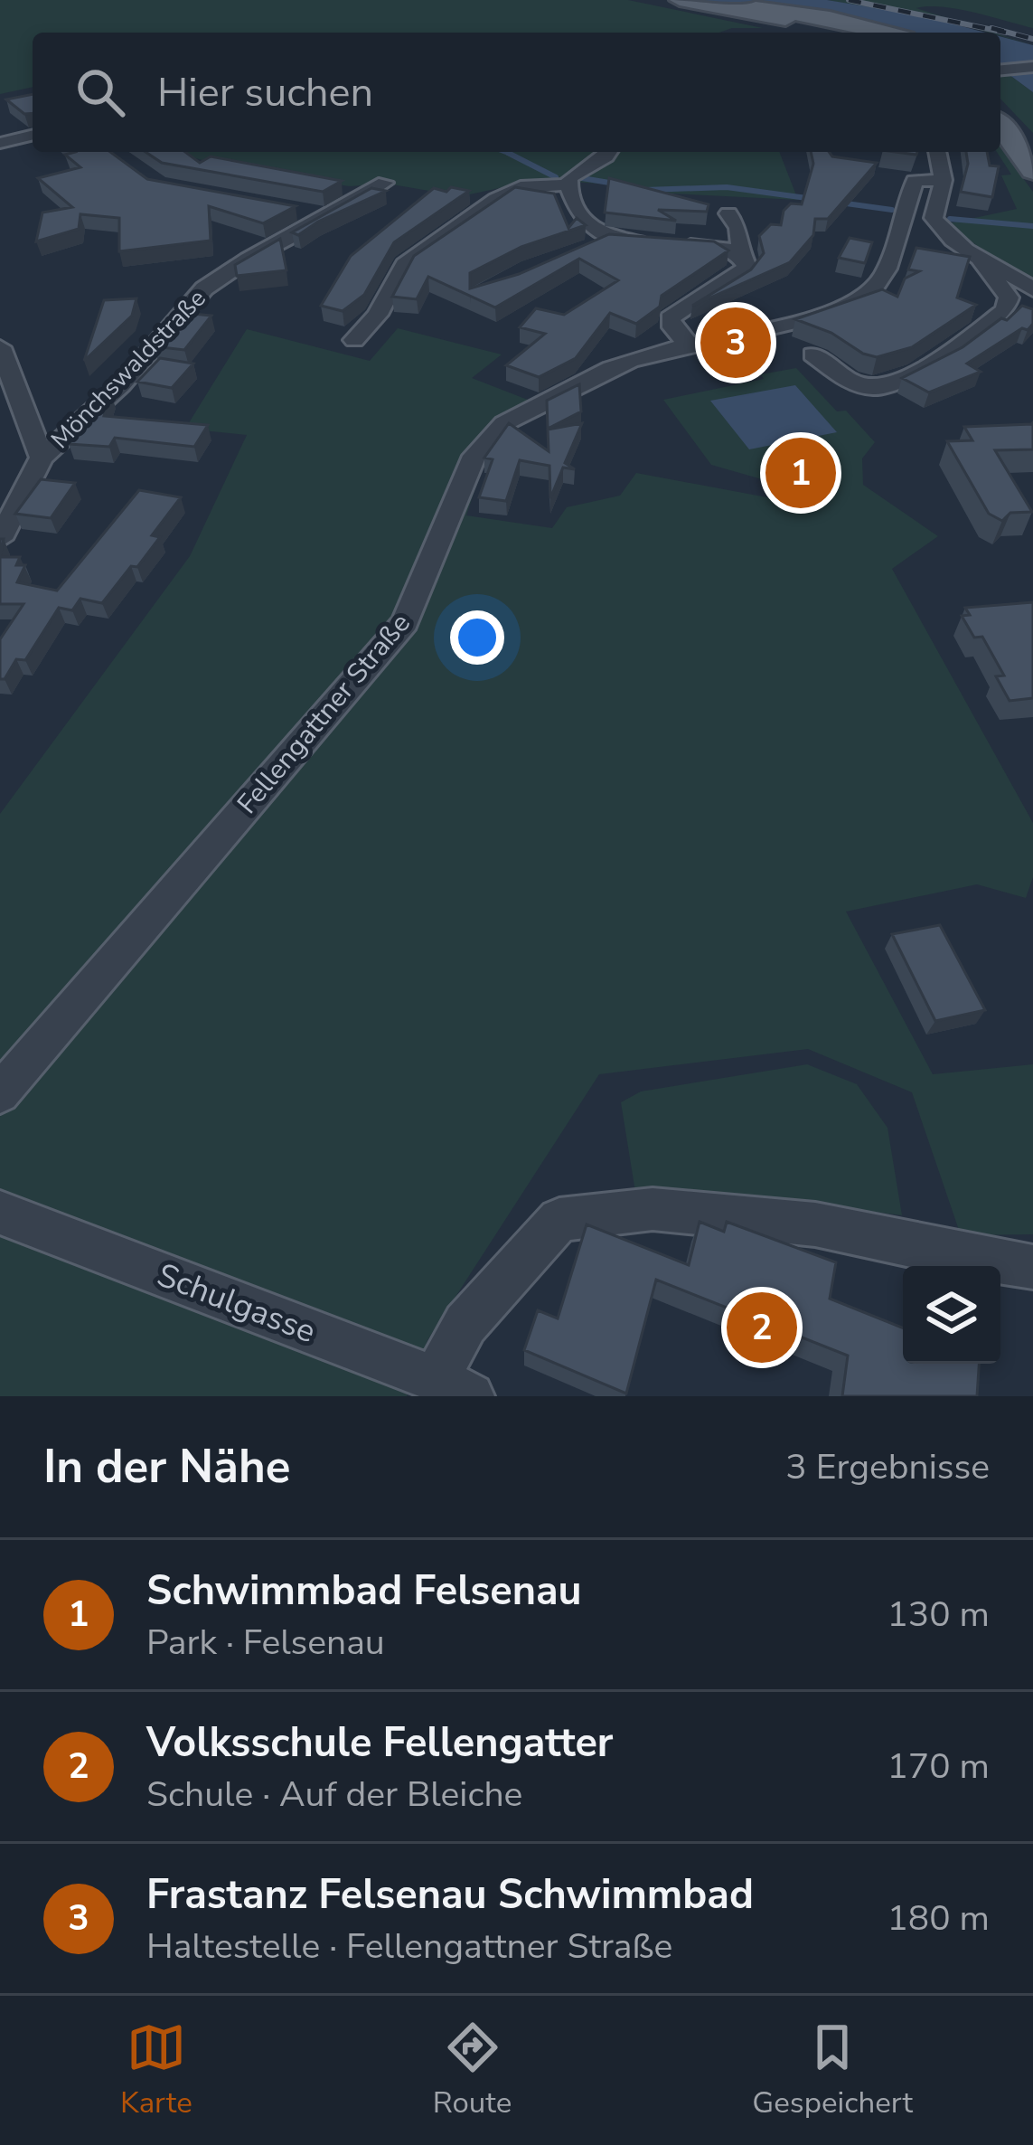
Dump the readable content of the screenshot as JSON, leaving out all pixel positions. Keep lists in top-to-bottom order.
{
  "streets": {
    "street": ["Mönchswaldstraße", "Fellengattner Straße", "Schulgasse"]
  },
  "page": {
    "search": "Hier suchen",
    "pins": ["3", "1", "2"],
    "heading": ["In der Nähe", "3 Ergebnisse"],
    "list": [
      {
        "mark": "1",
        "name": "Schwimmbad Felsenau",
        "note": "Park · Felsenau",
        "value": "130 m"
      },
      {
        "mark": "2",
        "name": "Volksschule Fellengatter",
        "note": "Schule · Auf der Bleiche",
        "value": "170 m"
      },
      {
        "mark": "3",
        "name": "Frastanz Felsenau Schwimmbad",
        "note": "Haltestelle · Fellengattner Straße",
        "value": "180 m"
      }
    ],
    "nav": ["Karte", "Route", "Gespeichert"]
  }
}
